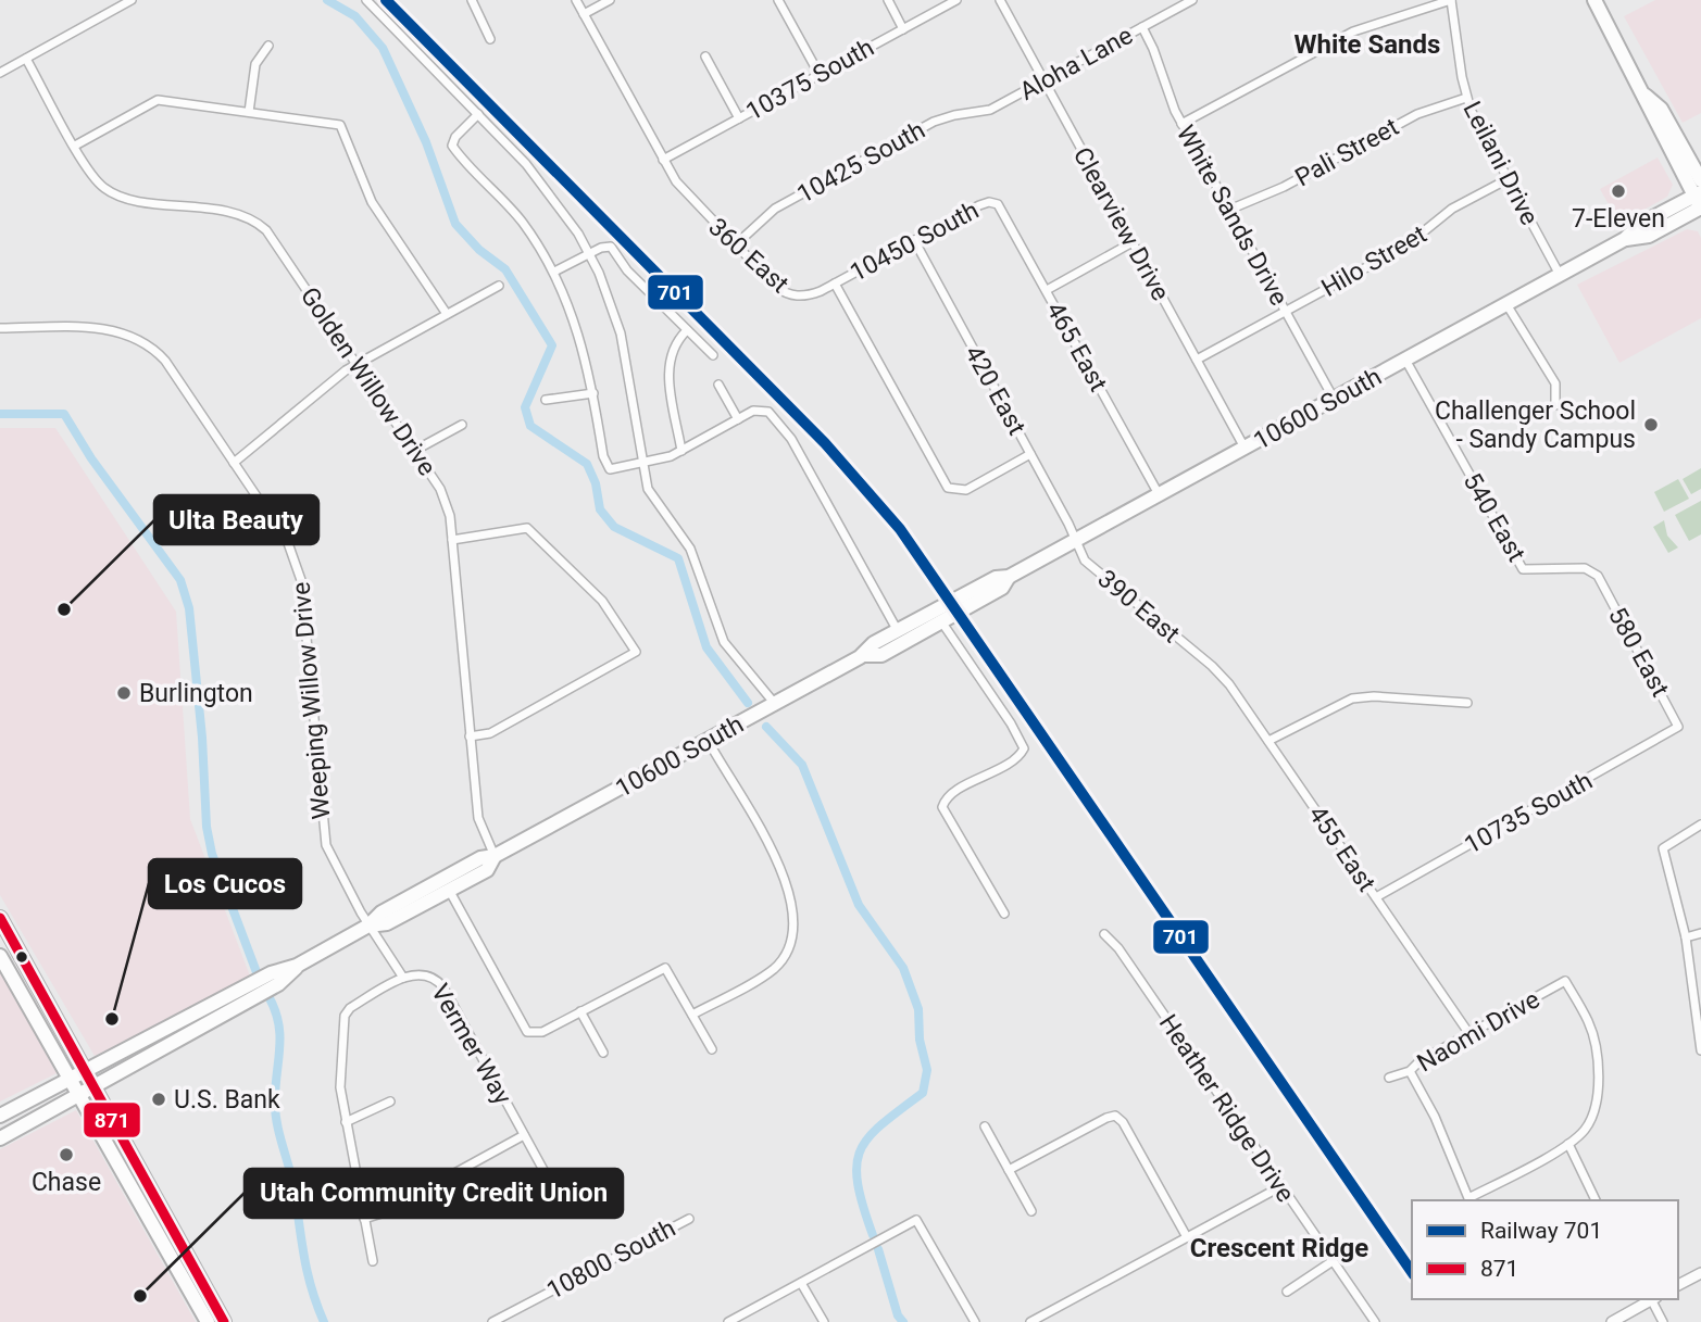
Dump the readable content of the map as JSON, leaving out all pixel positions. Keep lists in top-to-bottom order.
{
  "streets": {
    "main road": ["10600 South"],
    "street": [
      "Aloha Lane",
      "10375 South",
      "Pali Street",
      "10425 South",
      "Leilani Drive",
      "White Sands Drive",
      "Clearview Drive",
      "10450 South",
      "360 East",
      "Hilo Street",
      "465 East",
      "Golden Willow Drive",
      "420 East",
      "540 East",
      "390 East",
      "580 East",
      "Weeping Willow Drive",
      "10735 South",
      "455 East",
      "Naomi Drive",
      "Vermer Way",
      "Heather Ridge Drive",
      "10800 South"
    ]
  },
  "crossings": [
    ["Aloha Lane", "10425 South"],
    ["Aloha Lane", "White Sands Drive"],
    ["Aloha Lane", "Clearview Drive"],
    ["10375 South", "360 East"],
    ["Pali Street", "Leilani Drive"],
    ["Pali Street", "White Sands Drive"],
    ["10425 South", "360 East"],
    ["Leilani Drive", "Hilo Street"],
    ["Leilani Drive", "10600 South"],
    ["White Sands Drive", "Hilo Street"],
    ["White Sands Drive", "10600 South"],
    ["Clearview Drive", "Hilo Street"],
    ["Clearview Drive", "10600 South"],
    ["10450 South", "360 East"],
    ["10450 South", "465 East"],
    ["10450 South", "420 East"],
    ["465 East", "10600 South"],
    ["Golden Willow Drive", "10600 South"],
    ["420 East", "10600 South"],
    ["420 East", "390 East"],
    ["10600 South", "540 East"],
    ["10600 South", "390 East"],
    ["10600 South", "Weeping Willow Drive"],
    ["10600 South", "Vermer Way"],
    ["540 East", "580 East"],
    ["390 East", "455 East"],
    ["580 East", "10735 South"],
    ["Weeping Willow Drive", "Vermer Way"],
    ["10735 South", "455 East"],
    ["455 East", "Naomi Drive"]
  ],
  "districts": ["White Sands", "Crescent Ridge"],
  "places": [
    "7-Eleven",
    "Challenger School - Sandy Campus",
    "Ulta Beauty",
    "Burlington",
    "Los Cucos",
    "U.S. Bank",
    "Chase",
    "Utah Community Credit Union"
  ],
  "lines": ["rail line 701", "transit line 871"],
  "legend": ["Railway 701", "871"]
}
